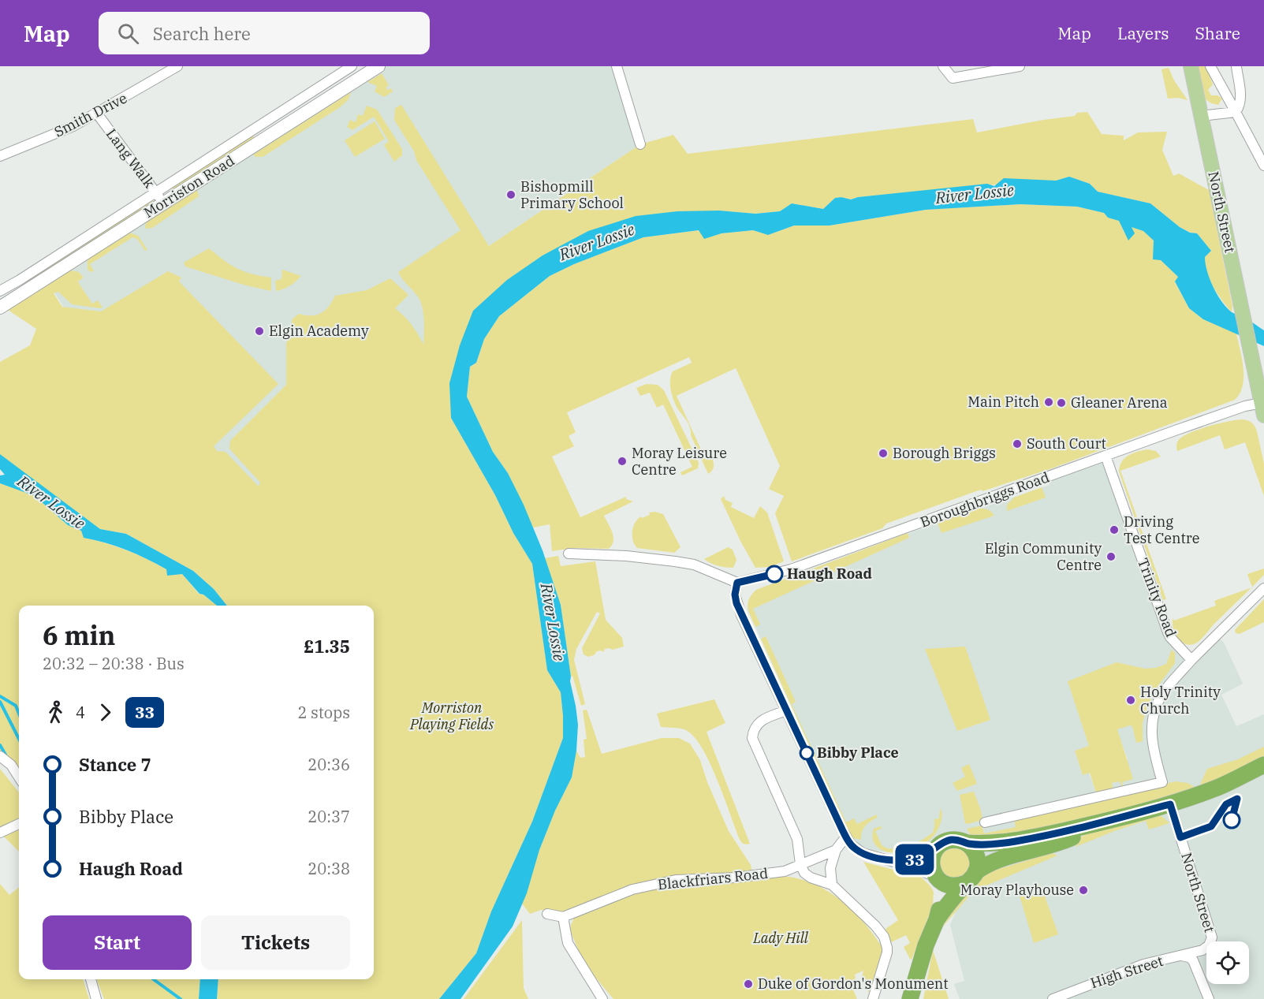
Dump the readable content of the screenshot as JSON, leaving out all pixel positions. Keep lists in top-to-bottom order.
{
  "streets": {
    "main road": ["North Street"],
    "street": [
      "Smith Drive",
      "Lang Walk",
      "Morriston Road",
      "Boroughbriggs Road",
      "Trinity Road",
      "Blackfriars Road",
      "High Street"
    ]
  },
  "crossings": [
    ["Smith Drive", "Lang Walk"],
    ["Lang Walk", "Morriston Road"],
    ["North Street", "Boroughbriggs Road"],
    ["North Street", "High Street"],
    ["Boroughbriggs Road", "Trinity Road"]
  ],
  "water": ["River Lossie"],
  "parks": ["Morriston Playing Fields", "Lady Hill"],
  "places": [
    "Bishopmill Primary School",
    "Elgin Academy",
    "Main Pitch",
    "Gleaner Arena",
    "South Court",
    "Borough Briggs",
    "Moray Leisure Centre",
    "Driving Test Centre",
    "Elgin Community Centre",
    "Haugh Road",
    "Holy Trinity Church",
    "Bibby Place",
    "Moray Playhouse",
    "Duke of Gordon's Monument"
  ],
  "lines": ["bus line 33"],
  "page": {
    "header": "Map",
    "search": "Search here",
    "nav": ["Map", "Layers", "Share"],
    "on_map": "33",
    "heading": ["6 min", "20:32 – 20:38 · Bus", "£1.35"],
    "legs": ["4", "33", "2 stops"],
    "list": [
      {
        "name": "Stance 7",
        "value": "20:36"
      },
      {
        "name": "Bibby Place",
        "value": "20:37"
      },
      {
        "name": "Haugh Road",
        "value": "20:38"
      }
    ],
    "buttons": ["Start", "Tickets"]
  }
}
